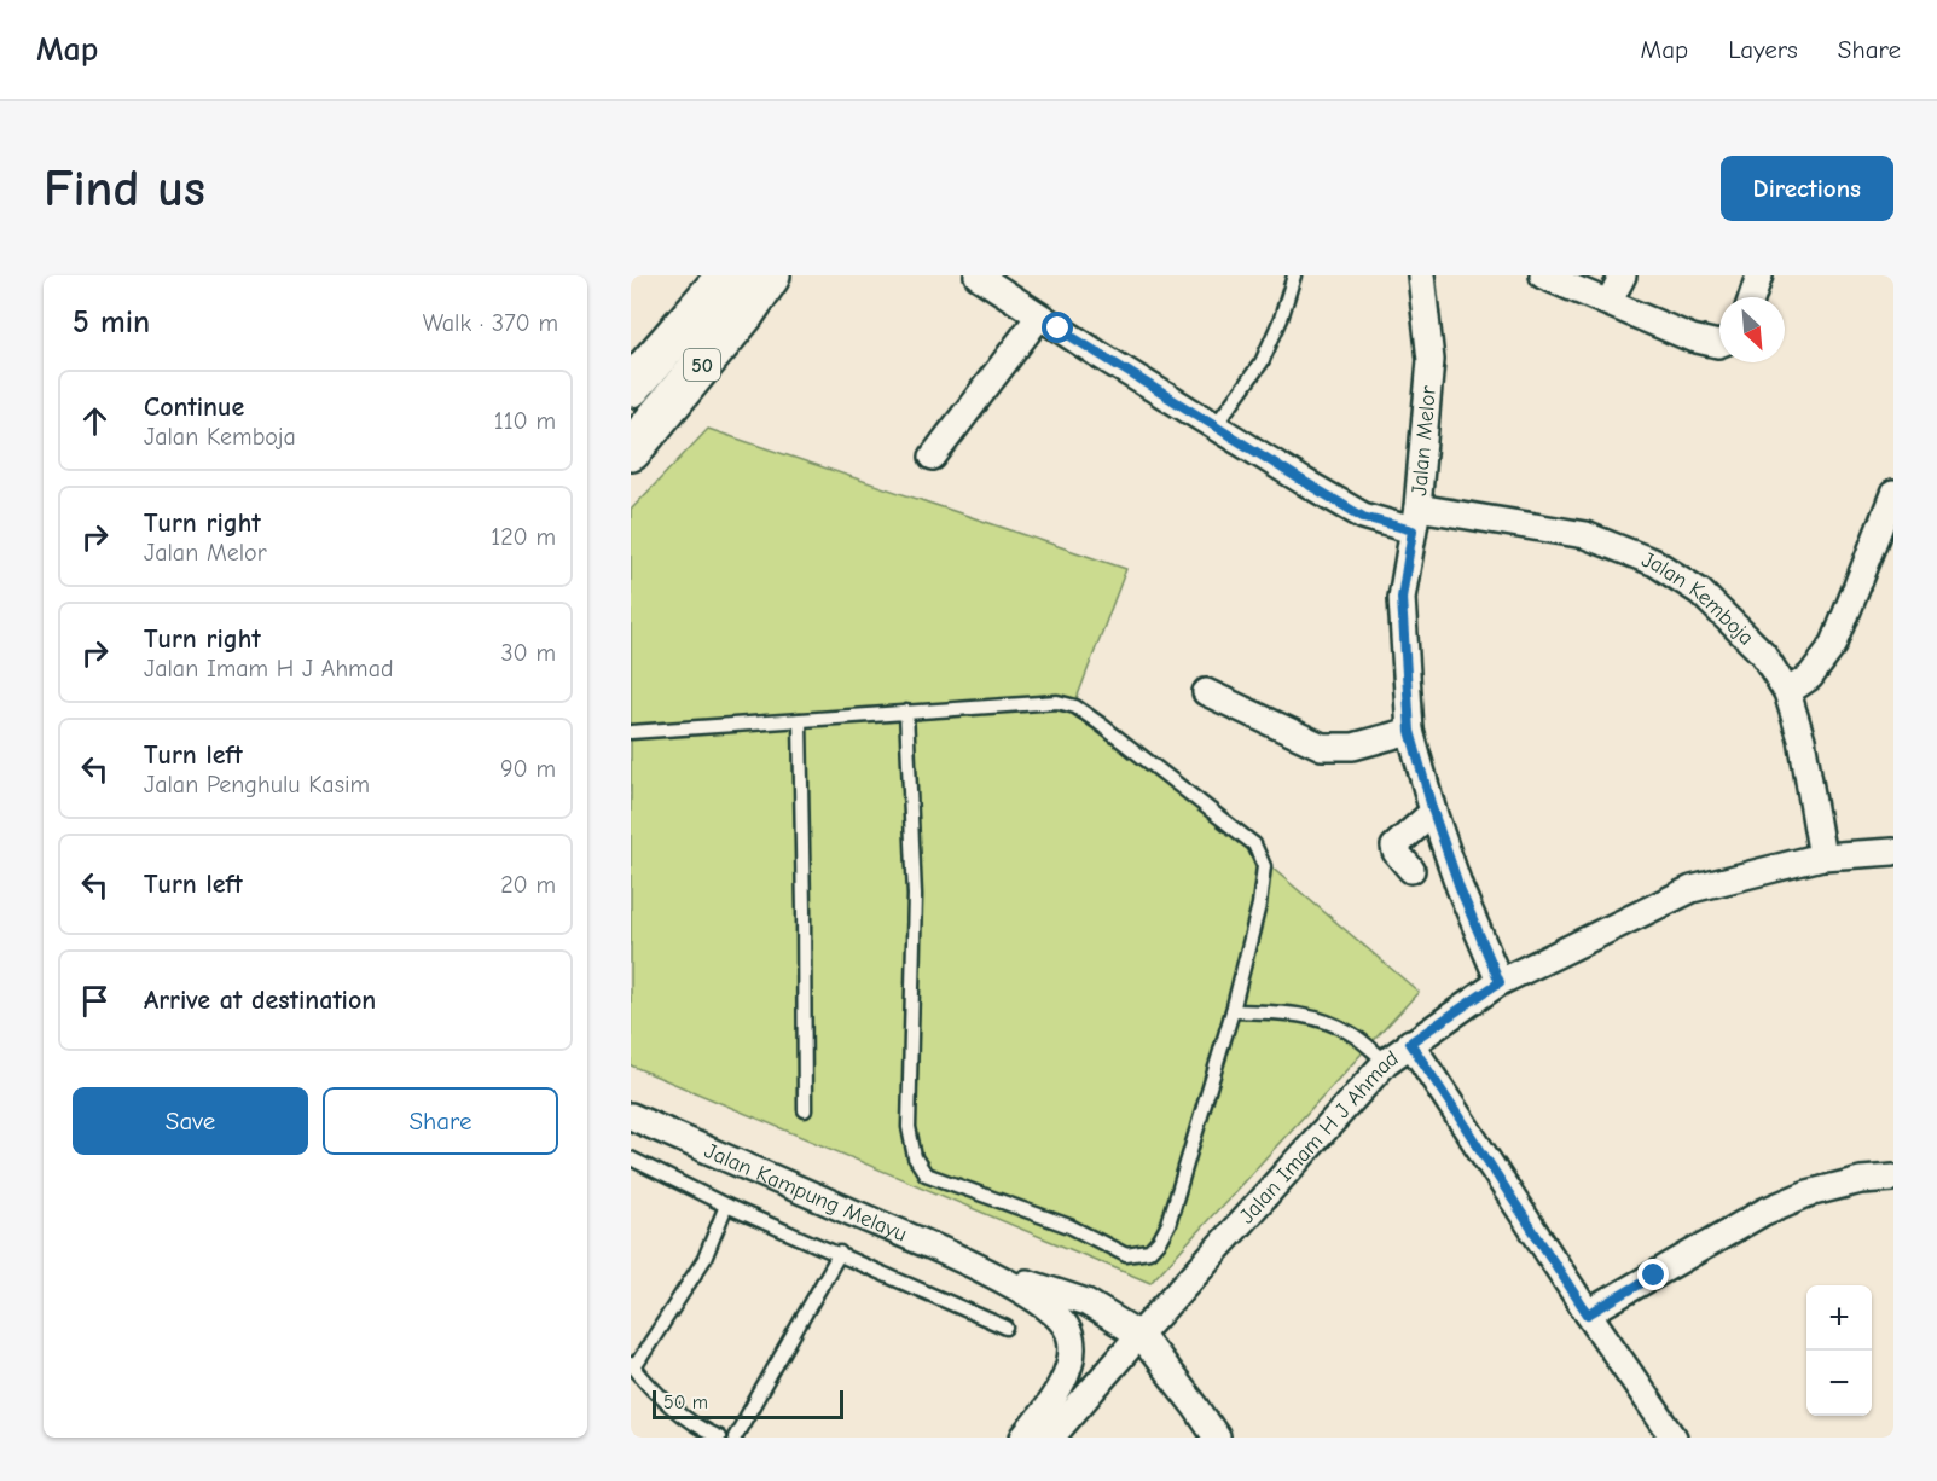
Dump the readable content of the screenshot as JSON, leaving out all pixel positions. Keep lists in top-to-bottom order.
{
  "streets": {
    "highway": ["50"],
    "street": [
      "Jalan Melor",
      "Jalan Kemboja",
      "Jalan Imam H J Ahmad",
      "Jalan Kampung Melayu"
    ]
  },
  "crossings": [
    ["Jalan Melor", "Jalan Kemboja"],
    ["Jalan Melor", "Jalan Imam H J Ahmad"],
    ["Jalan Kemboja", "Jalan Imam H J Ahmad"]
  ],
  "scale_bar": "50 m",
  "north": "bottom right",
  "page": {
    "header": "Map",
    "nav": ["Map", "Layers", "Share"],
    "buttons": [
      "Directions",
      ["Save", "Share"]
    ],
    "title": "Find us",
    "heading": ["5 min", "Walk · 370 m"],
    "list": [
      ["Continue", "Jalan Kemboja", "110 m"],
      ["Turn right", "Jalan Melor", "120 m"],
      ["Turn right", "Jalan Imam H J Ahmad", "30 m"],
      ["Turn left", "Jalan Penghulu Kasim", "90 m"],
      ["Turn left", "20 m"],
      "Arrive at destination"
    ],
    "map_buttons": ["+", "−"],
    "scale": "50 m"
  }
}
